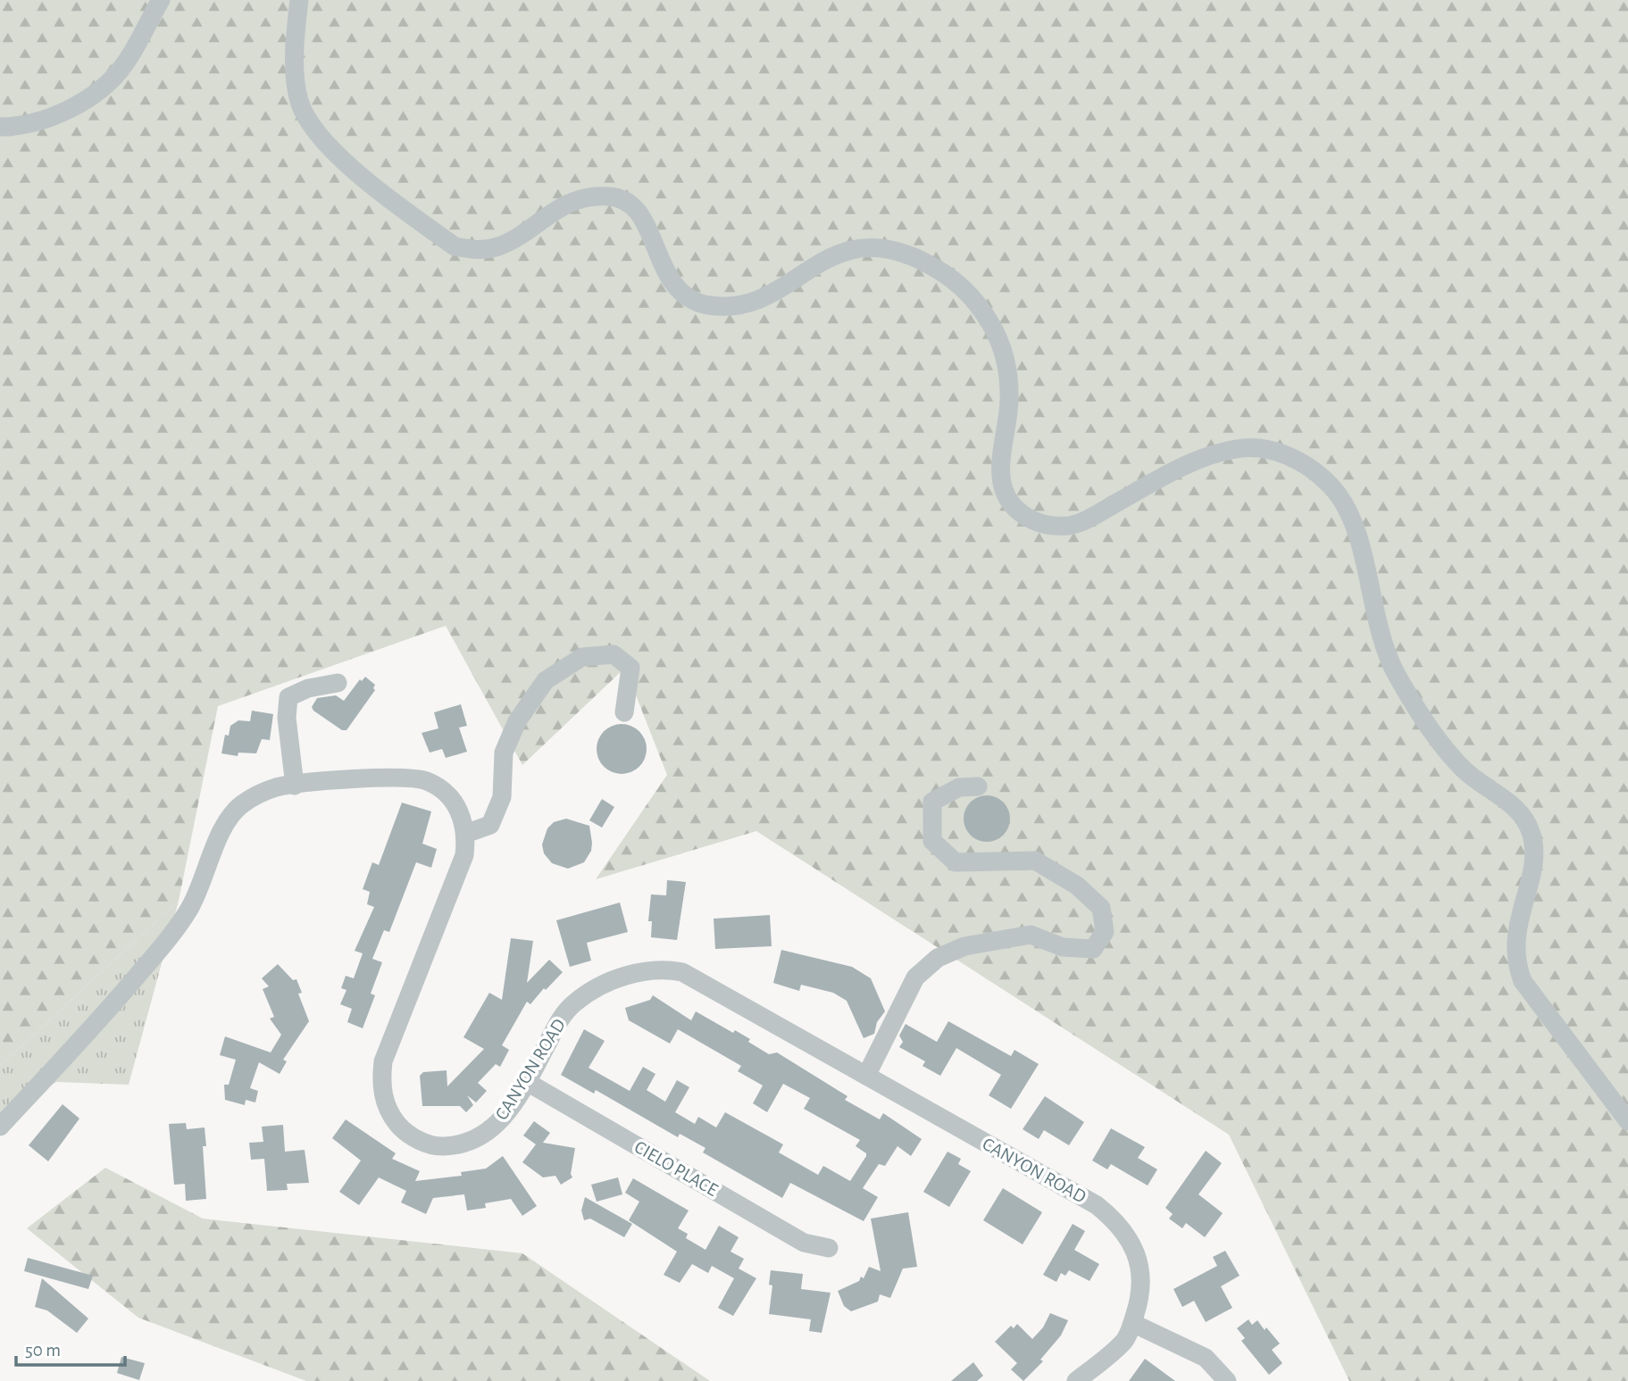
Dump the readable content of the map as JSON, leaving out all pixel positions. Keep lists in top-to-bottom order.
{
  "streets": {
    "street": ["CANYON ROAD", "CIELO PLACE"]
  },
  "crossings": [
    ["CANYON ROAD", "CIELO PLACE"]
  ],
  "scale_bar": "50 m"
}
